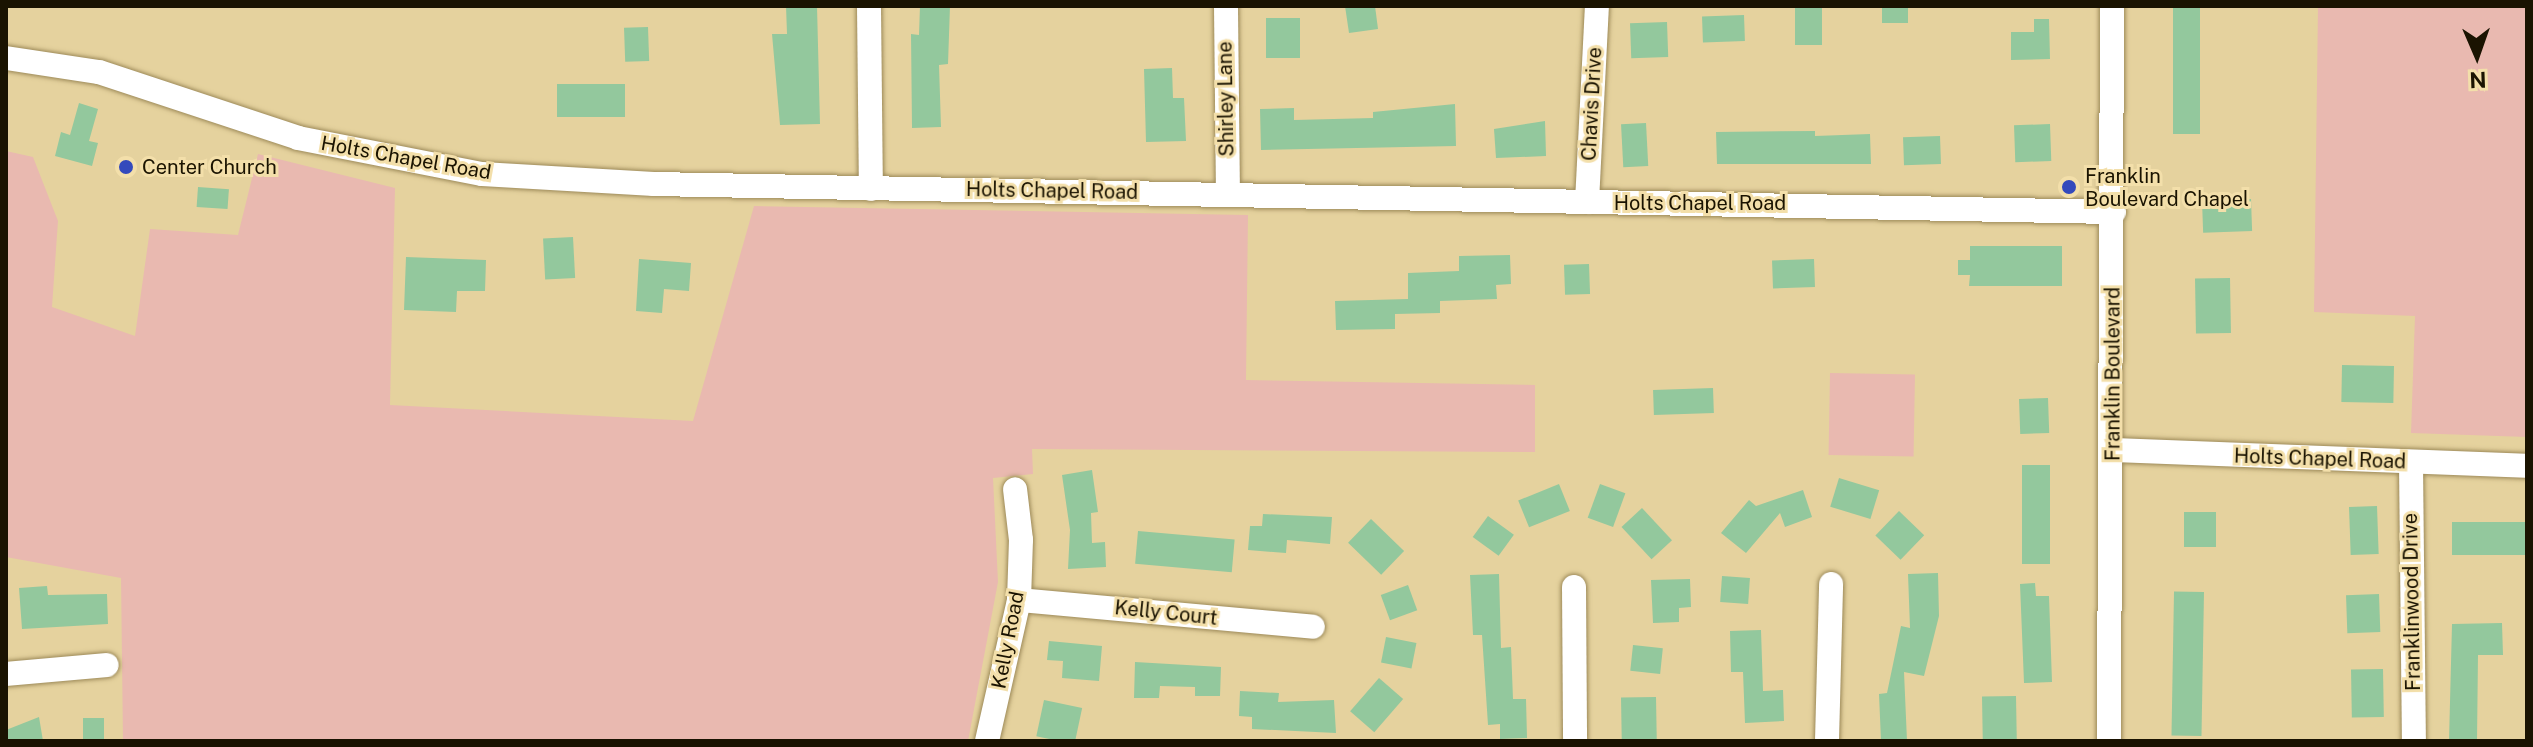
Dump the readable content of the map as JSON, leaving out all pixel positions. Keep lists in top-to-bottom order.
{
  "streets": {
    "street": [
      "Shirley Lane",
      "Chavis Drive",
      "Holts Chapel Road",
      "Franklin Boulevard",
      "Franklinwood Drive",
      "Kelly Court",
      "Kelly Road"
    ]
  },
  "crossings": [
    ["Shirley Lane", "Holts Chapel Road"],
    ["Chavis Drive", "Holts Chapel Road"],
    ["Holts Chapel Road", "Franklin Boulevard"],
    ["Holts Chapel Road", "Franklinwood Drive"],
    ["Kelly Court", "Kelly Road"]
  ],
  "places": ["Center Church", "Franklin Boulevard Chapel"],
  "north": "bottom"
}
